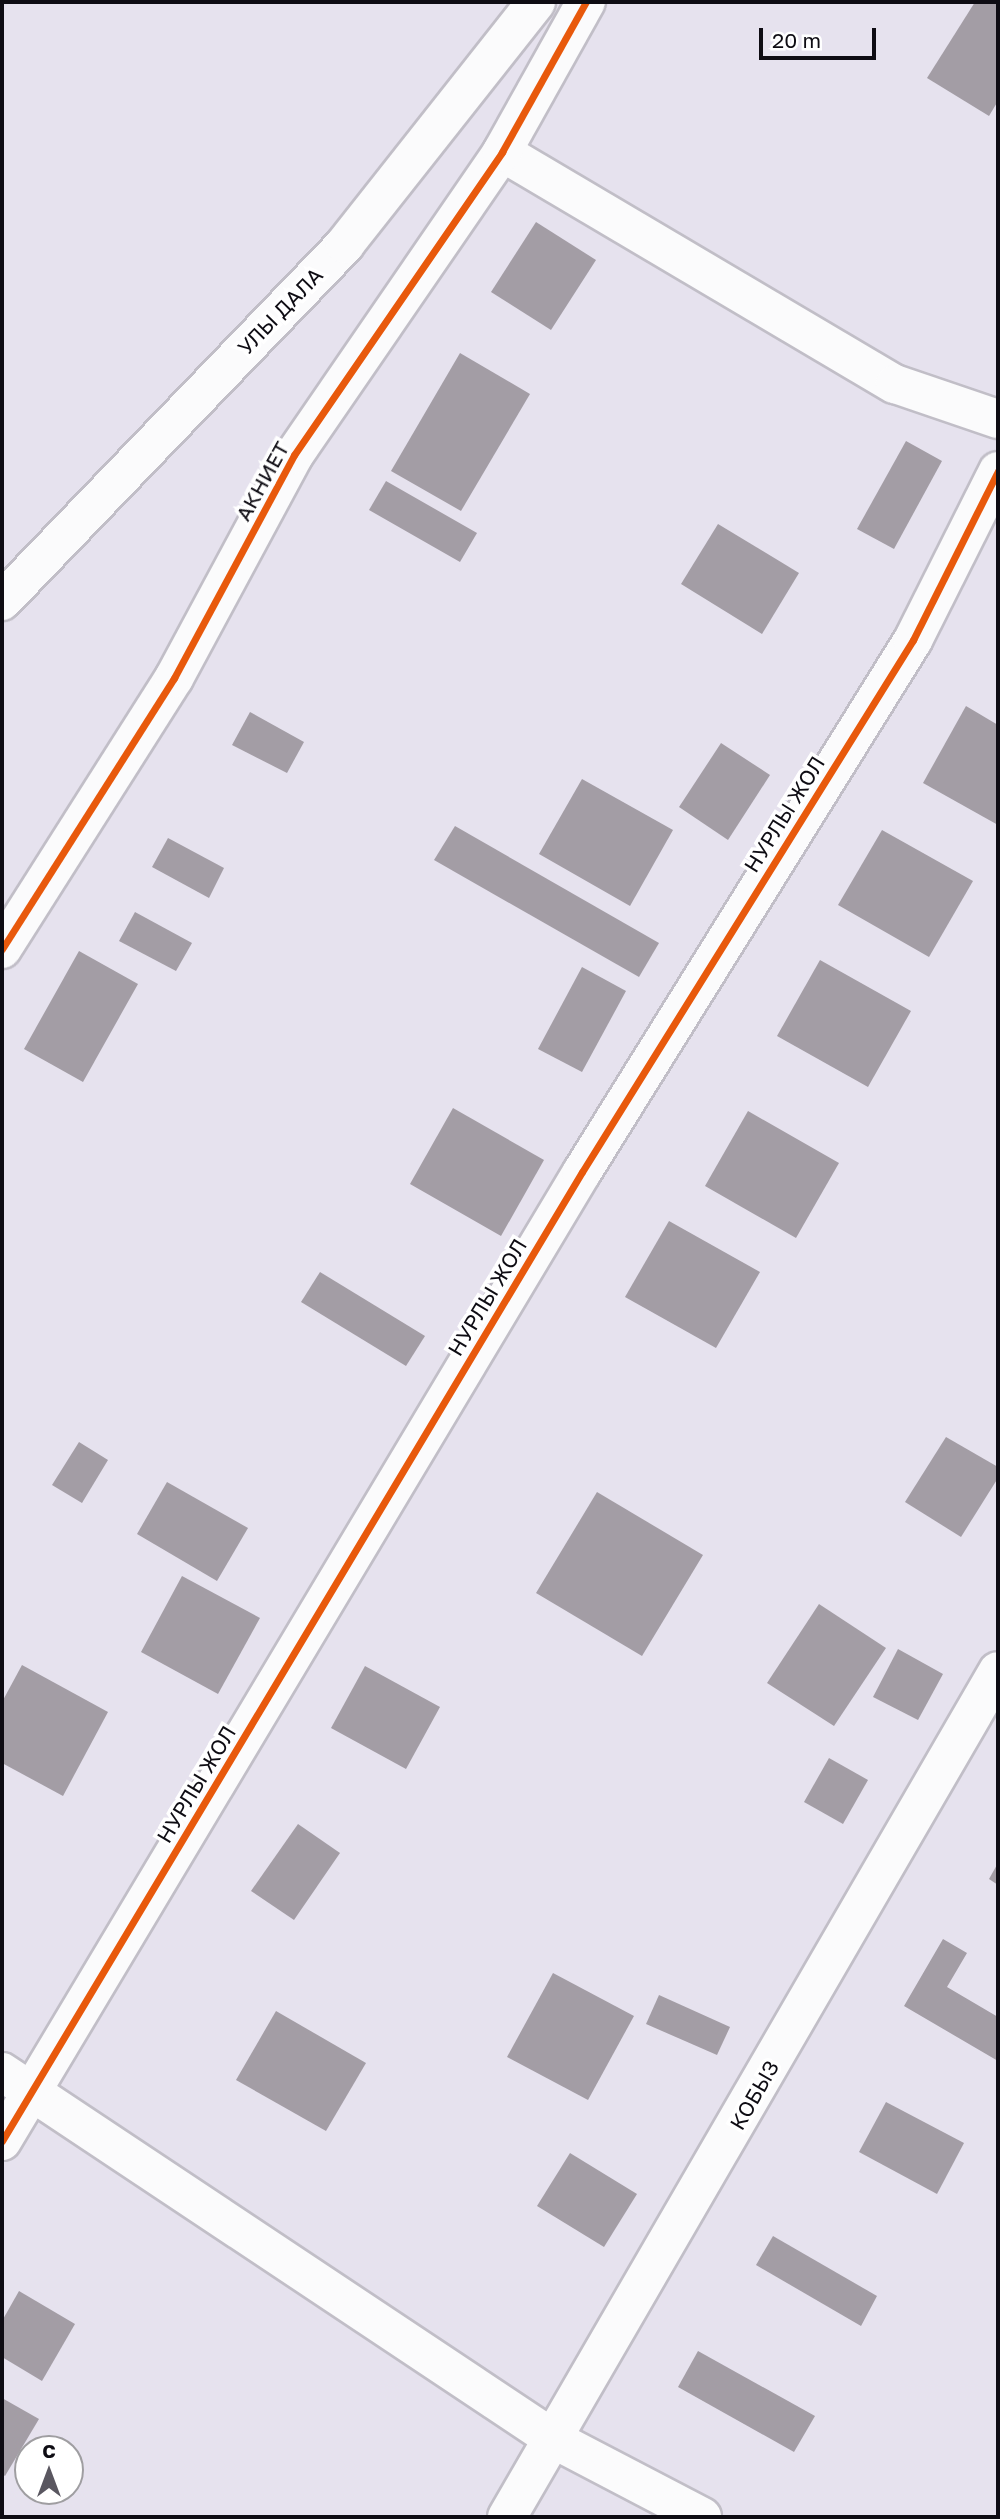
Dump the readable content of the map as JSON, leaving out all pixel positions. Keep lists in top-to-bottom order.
{
  "streets": {
    "street": [
      "УЛЫ ДАЛА",
      "АКНИЕТ",
      "НУРЛЫ ЖОЛ",
      "КОБЫЗ"
    ]
  },
  "scale_bar": "20 m",
  "north": "top"
}
